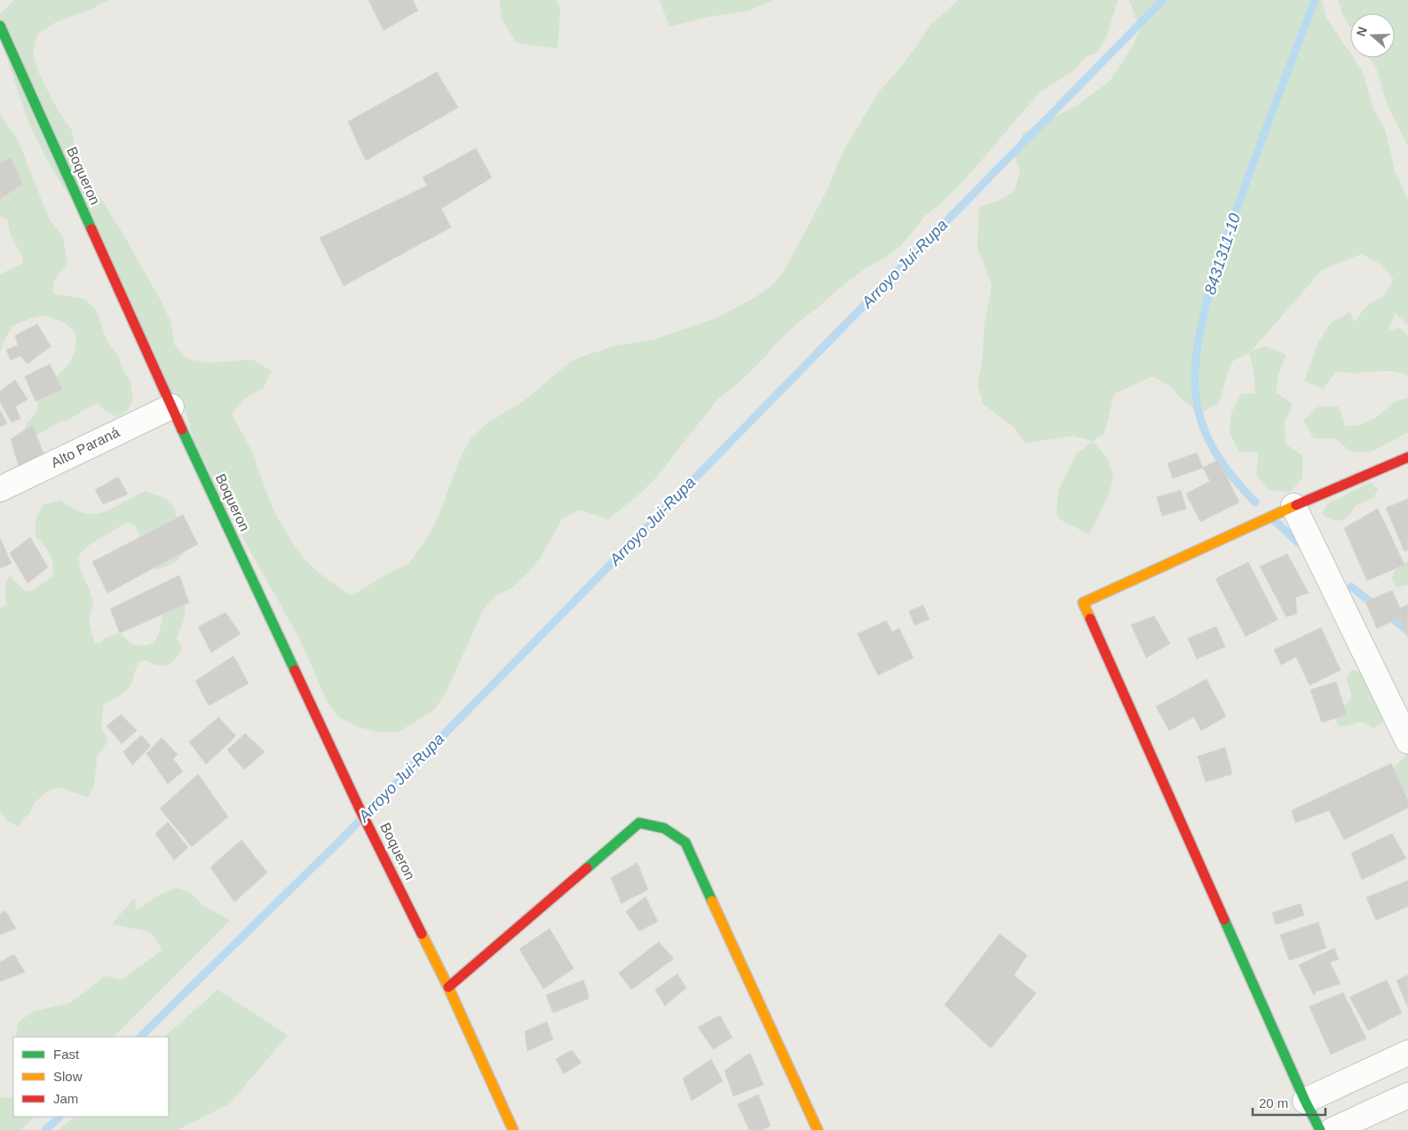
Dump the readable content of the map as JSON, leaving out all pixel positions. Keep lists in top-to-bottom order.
{
  "streets": {
    "street": ["Boqueron", "Alto Paraná"]
  },
  "crossings": [
    ["Boqueron", "Alto Paraná"]
  ],
  "water": ["8431311-10", "Arroyo Jui-Rupa"],
  "legend": ["Fast", "Slow", "Jam"],
  "scale_bar": "20 m",
  "north": "left"
}
